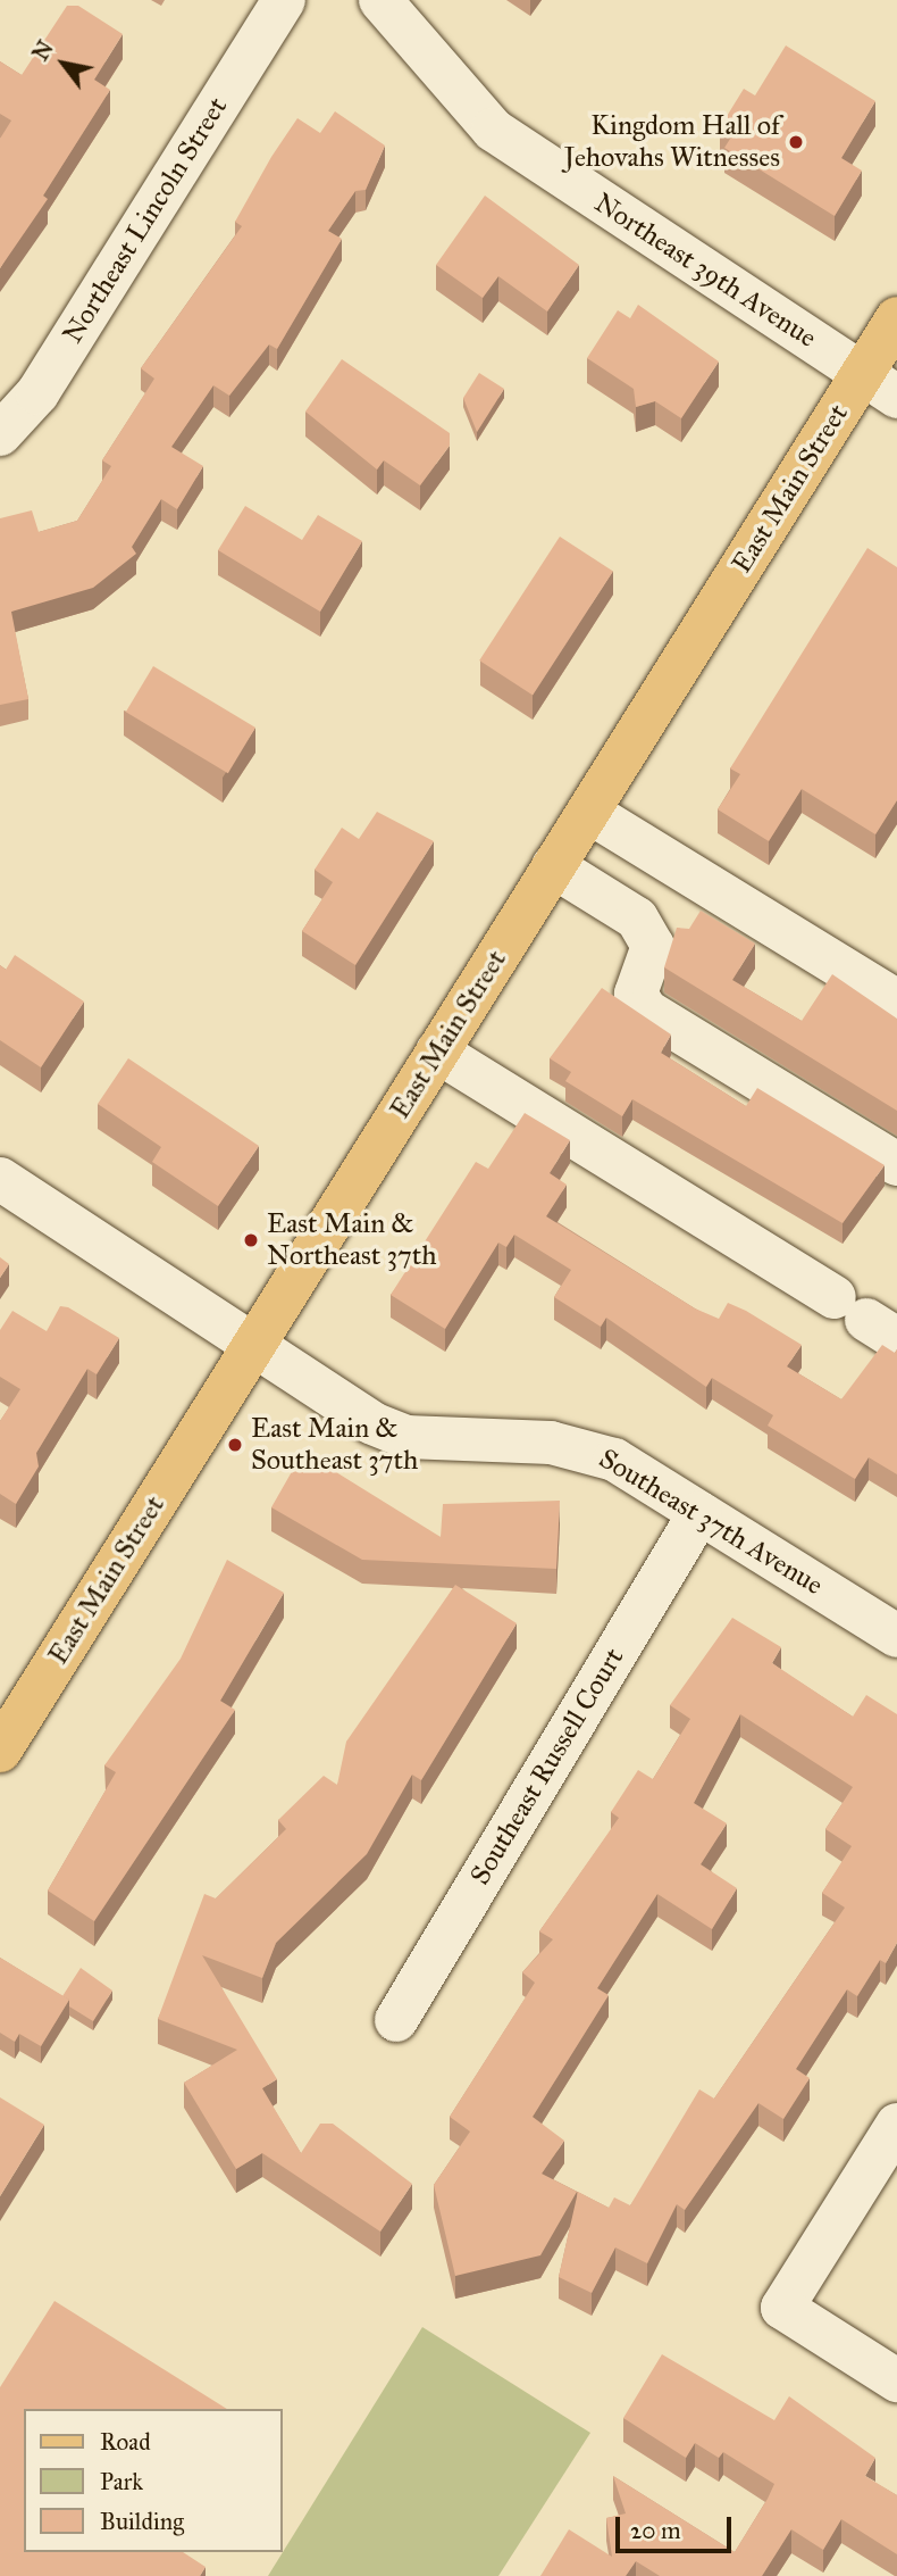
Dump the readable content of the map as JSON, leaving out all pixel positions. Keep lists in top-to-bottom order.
{
  "streets": {
    "main road": ["East Main Street"],
    "street": [
      "Northeast Lincoln Street",
      "Northeast 39th Avenue",
      "Southeast 37th Avenue",
      "Southeast Russell Court"
    ]
  },
  "crossings": [
    ["Northeast 39th Avenue", "East Main Street"],
    ["East Main Street", "Southeast 37th Avenue"],
    ["Southeast 37th Avenue", "Southeast Russell Court"]
  ],
  "places": ["Kingdom Hall of Jehovahs Witnesses", "East Main & Northeast 37th", "East Main & Southeast 37th"],
  "legend": ["Road", "Park", "Building"],
  "scale_bar": "20 m",
  "north": "top left"
}
